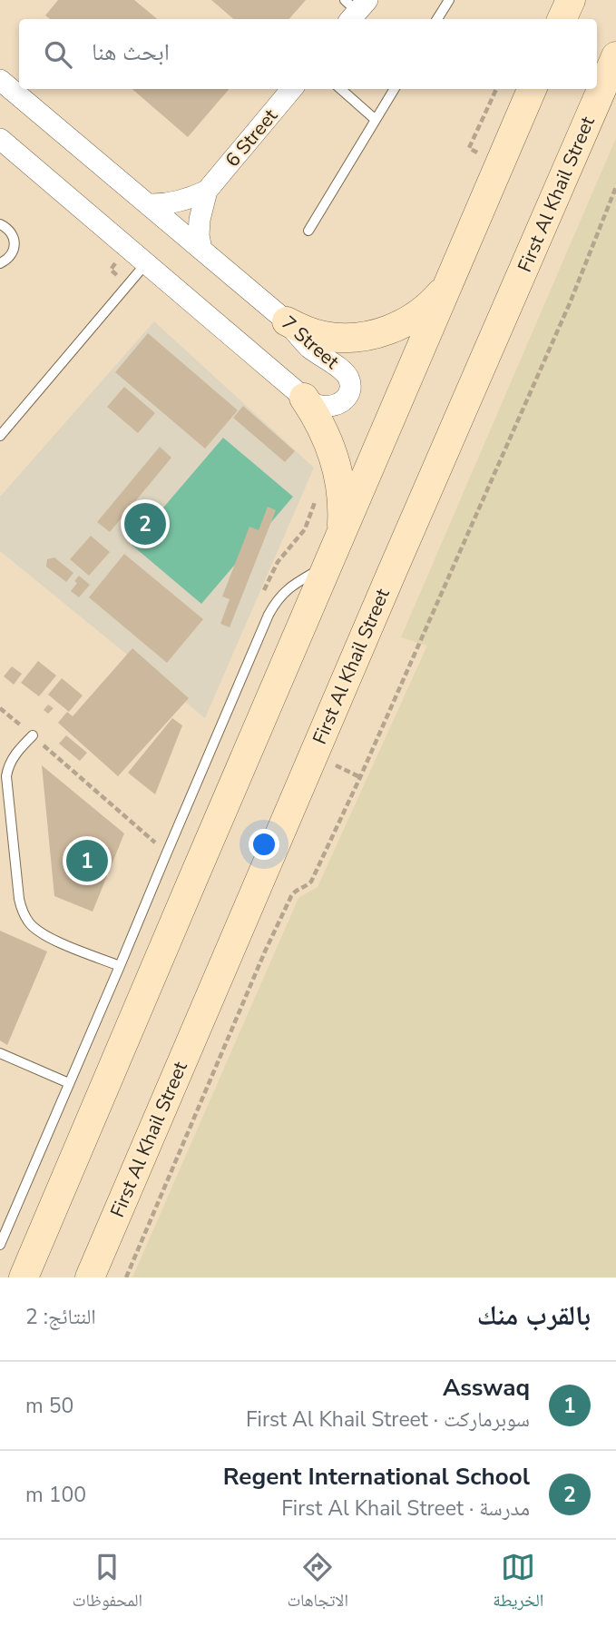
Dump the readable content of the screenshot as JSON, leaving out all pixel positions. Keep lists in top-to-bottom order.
{
  "streets": {
    "main road": ["First Al Khail Street"],
    "street": ["6 Street", "7 Street"]
  },
  "crossings": [
    ["6 Street", "7 Street"]
  ],
  "page": {
    "search": "ابحث هنا",
    "pins": ["2", "1"],
    "heading": ["بالقرب منك", "النتائج: 2"],
    "list": [
      {
        "mark": "1",
        "name": "Asswaq",
        "note": "سوبرماركت · First Al Khail Street",
        "value": "50 m"
      },
      {
        "mark": "2",
        "name": "Regent International School",
        "note": "مدرسة · First Al Khail Street",
        "value": "100 m"
      }
    ],
    "nav": ["الخريطة", "الاتجاهات", "المحفوظات"]
  }
}
